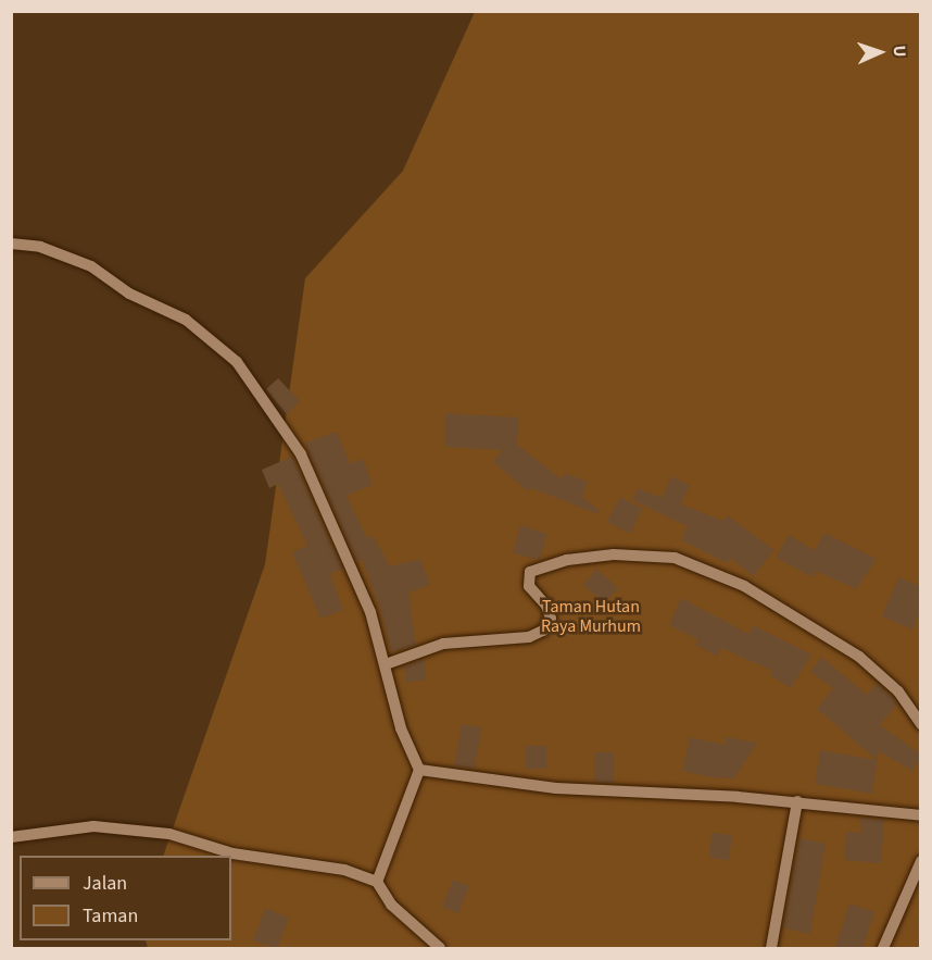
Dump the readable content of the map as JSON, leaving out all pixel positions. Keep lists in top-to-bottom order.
{
  "parks": ["Taman Hutan Raya Murhum"],
  "legend": ["Jalan", "Taman"],
  "north": "right"
}
